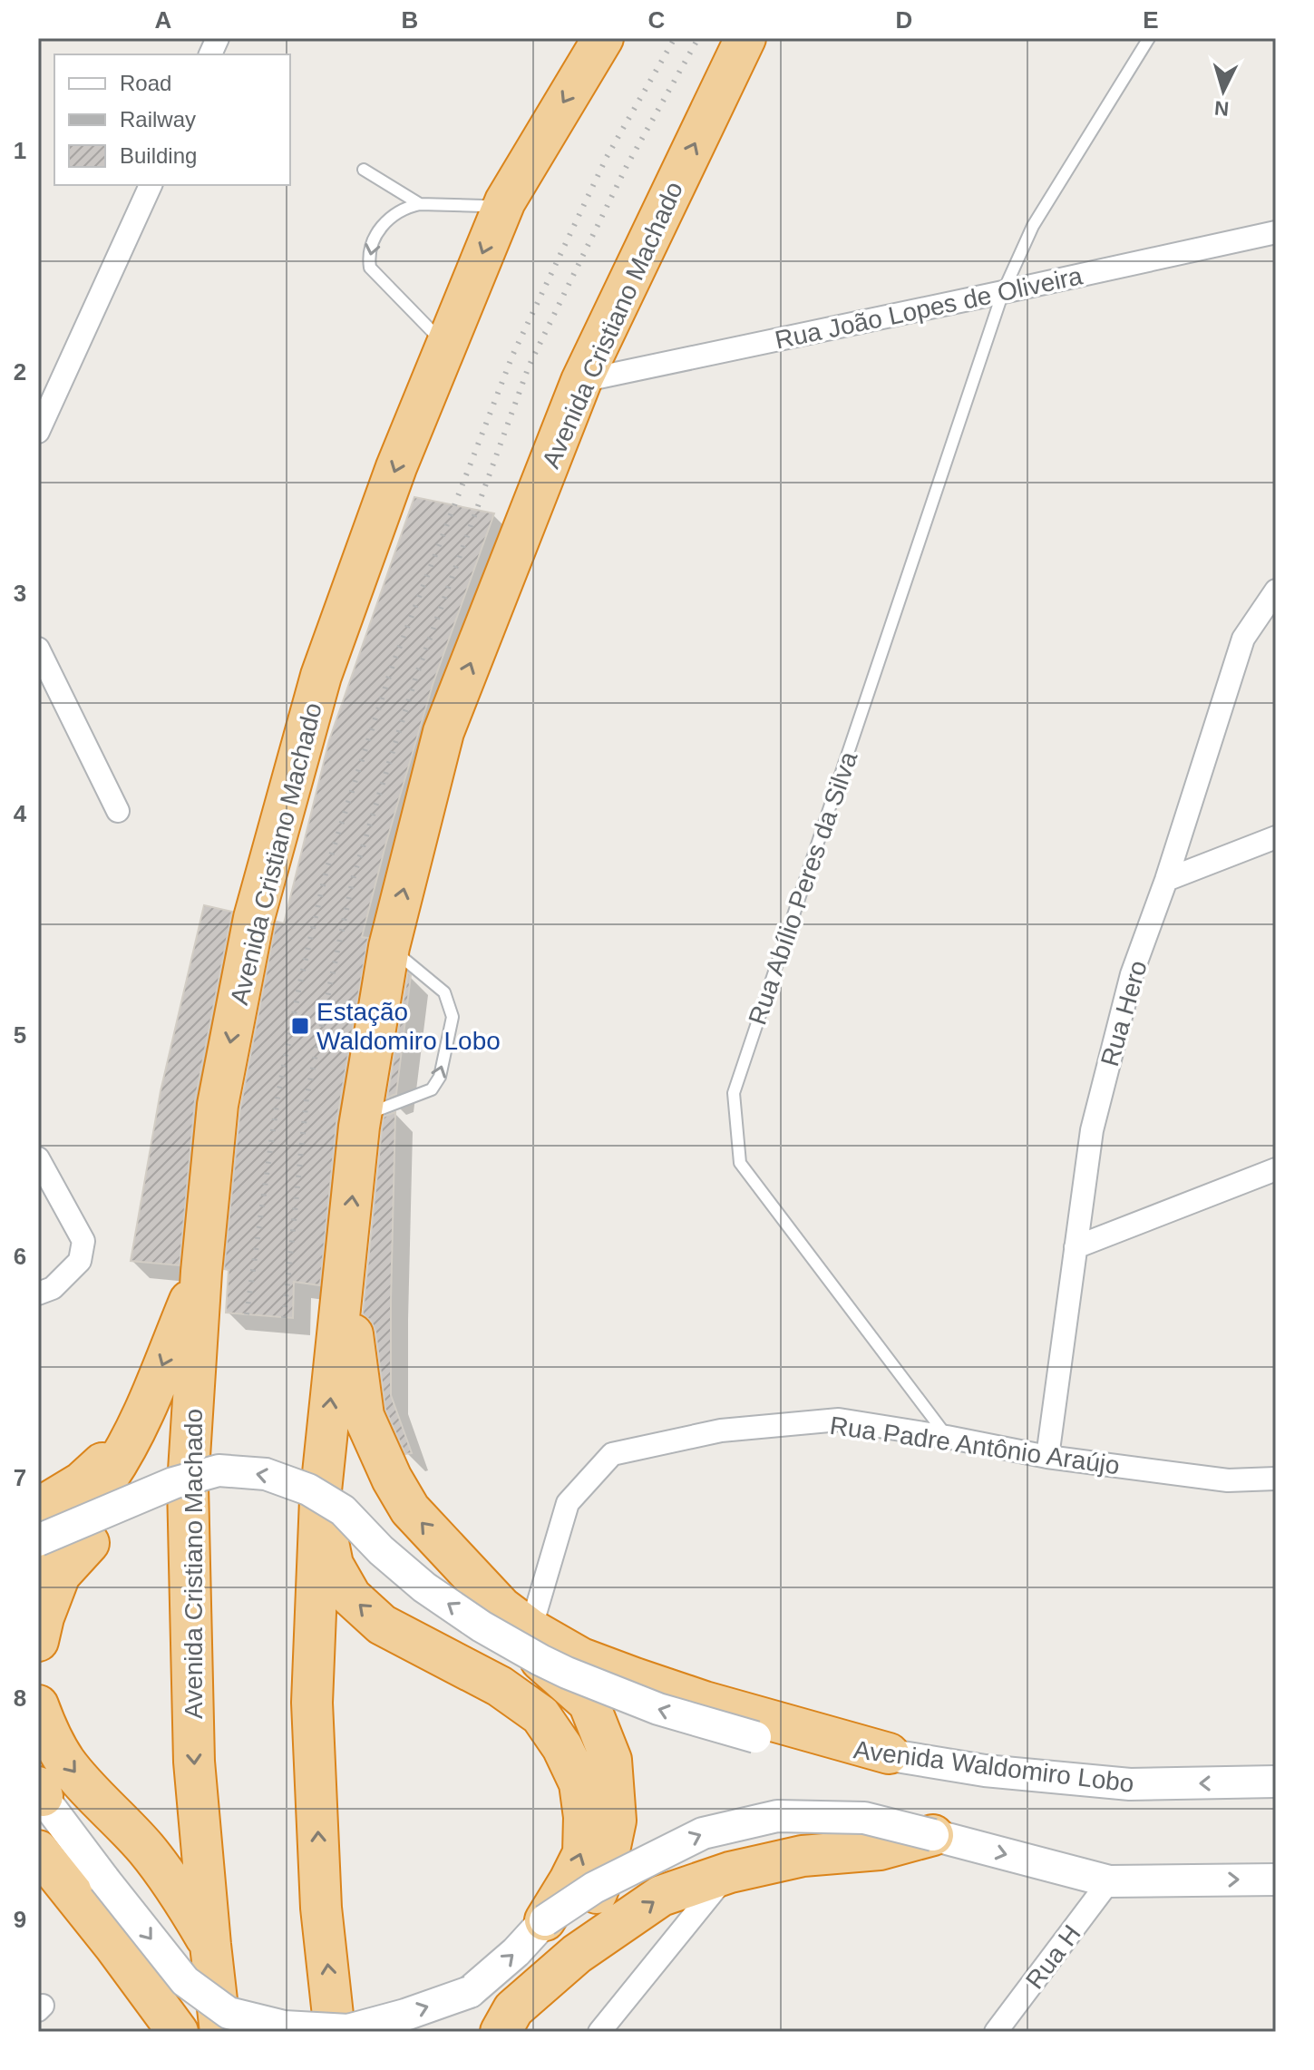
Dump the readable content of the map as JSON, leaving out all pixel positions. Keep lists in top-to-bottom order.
{
  "streets": {
    "highway": ["Avenida Cristiano Machado"],
    "main road": ["Avenida Waldomiro Lobo"],
    "street": [
      "Rua João Lopes de Oliveira",
      "Rua Hero",
      "Rua Padre Antônio Araújo",
      "Rua H"
    ],
    "lane": ["Rua Abílio Peres da Silva"]
  },
  "crossings": [
    ["Rua João Lopes de Oliveira", "Avenida Cristiano Machado"],
    ["Rua João Lopes de Oliveira", "Rua Abílio Peres da Silva"],
    ["Rua Abílio Peres da Silva", "Rua Padre Antônio Araújo"],
    ["Rua Hero", "Rua Padre Antônio Araújo"],
    ["Rua Padre Antônio Araújo", "Avenida Waldomiro Lobo"]
  ],
  "one_way": ["Avenida Waldomiro Lobo"],
  "places": {
    "transit": ["Estação Waldomiro Lobo"]
  },
  "legend": ["Road", "Railway", "Building"],
  "north": "bottom",
  "grid": {
    "columns": [
      "A",
      "B",
      "C",
      "D",
      "E"
    ],
    "rows": [
      "1",
      "2",
      "3",
      "4",
      "5",
      "6",
      "7",
      "8",
      "9"
    ]
  }
}
